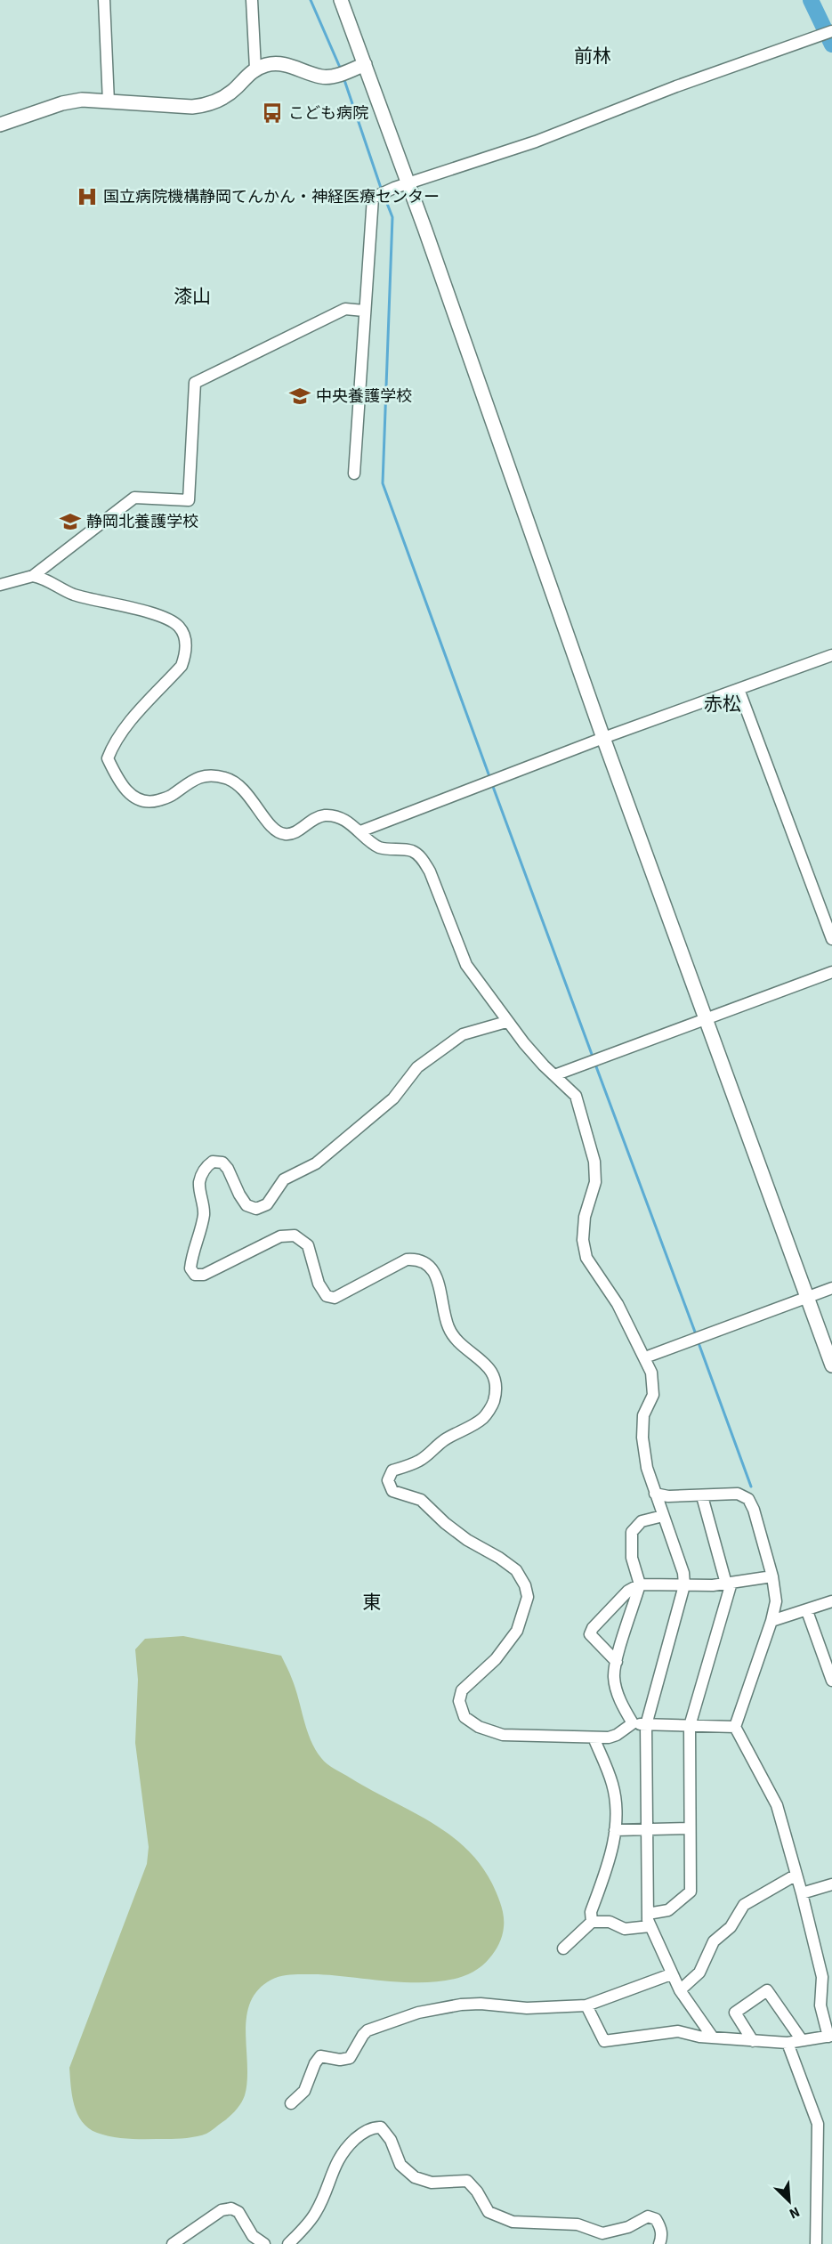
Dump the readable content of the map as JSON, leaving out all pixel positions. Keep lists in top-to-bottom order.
{
  "districts": [
    "前林",
    "漆山",
    "赤松",
    "東"
  ],
  "places": {
    "bus stop": ["こども病院"],
    "hospital": ["国立病院機構静岡てんかん・神経医療センター"],
    "school or university": ["中央養護学校", "静岡北養護学校"]
  },
  "north": "bottom right"
}
